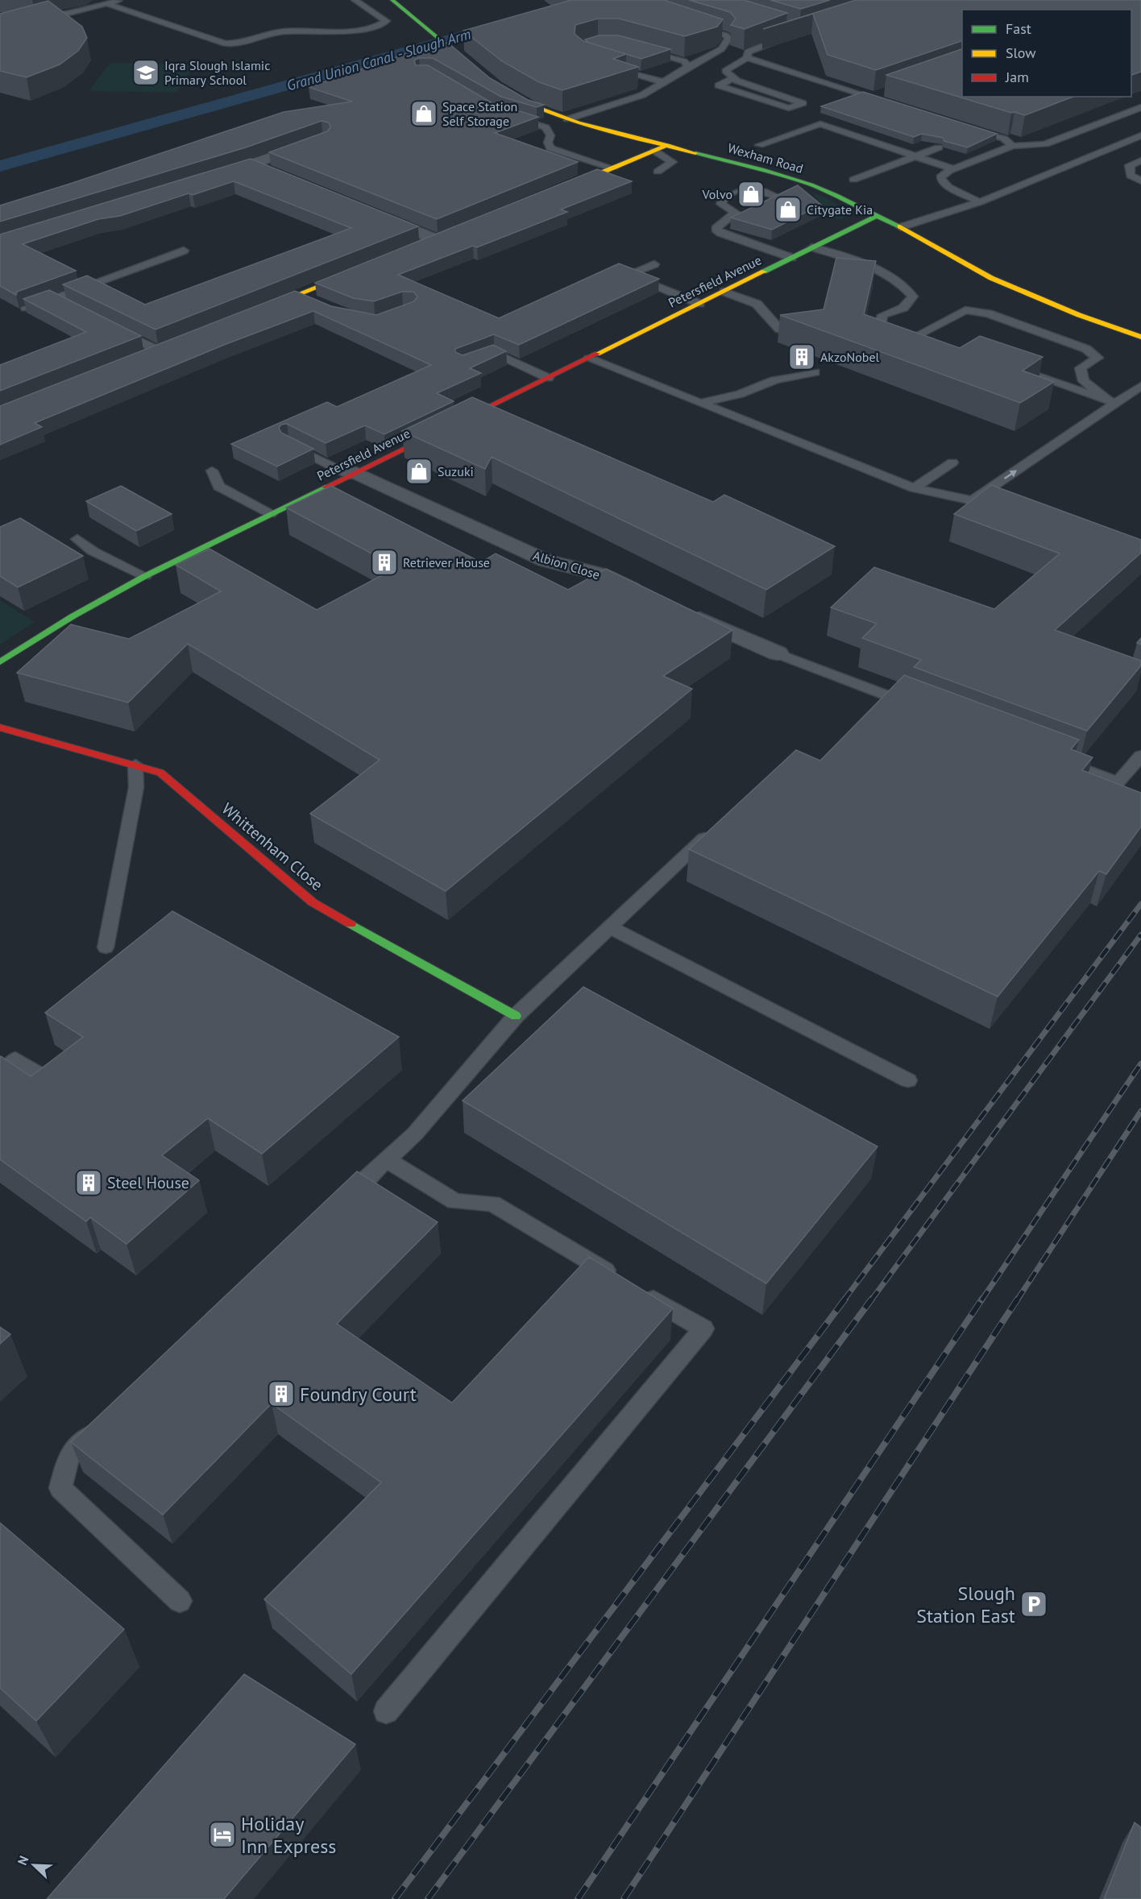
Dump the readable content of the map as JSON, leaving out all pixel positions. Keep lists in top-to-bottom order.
{
  "streets": {
    "street": [
      "Wexham Road",
      "Petersfield Avenue",
      "Albion Close",
      "Whittenham Close"
    ]
  },
  "crossings": [
    ["Wexham Road", "Petersfield Avenue"],
    ["Petersfield Avenue", "Albion Close"]
  ],
  "water": ["Grand Union Canal - Slough Arm"],
  "places": {
    "school or university": ["Iqra Slough Islamic Primary School"],
    "shop": [
      "Space Station Self Storage",
      "Volvo",
      "Citygate Kia",
      "Suzuki"
    ],
    "building": [
      "AkzoNobel",
      "Retriever House",
      "Steel House",
      "Foundry Court"
    ],
    "parking": ["Slough Station East"],
    "hotel": ["Holiday Inn Express"]
  },
  "legend": ["Fast", "Slow", "Jam"],
  "north": "top left"
}
